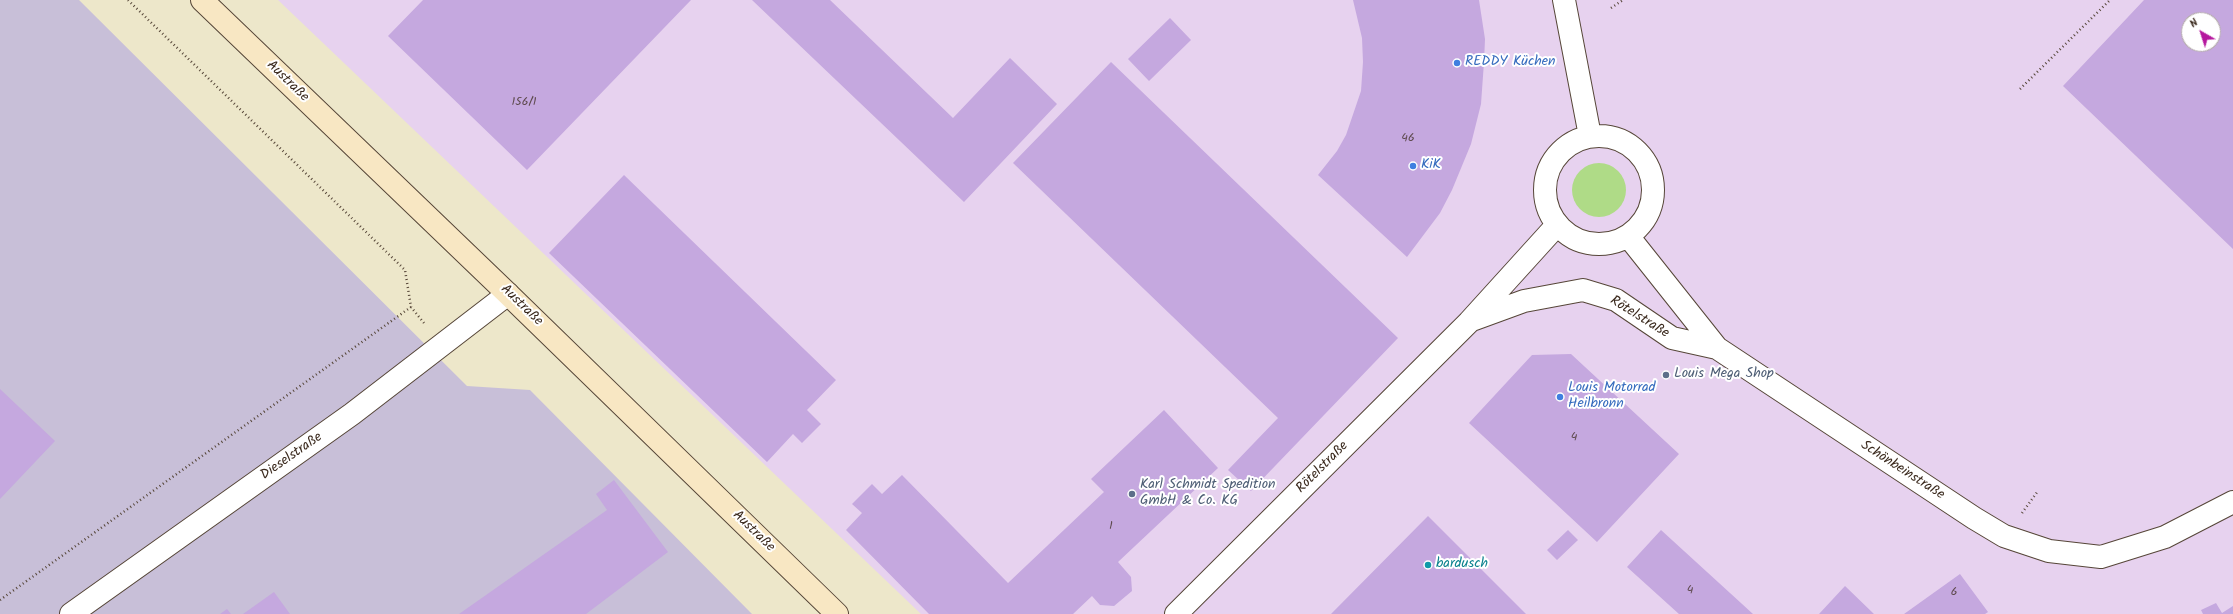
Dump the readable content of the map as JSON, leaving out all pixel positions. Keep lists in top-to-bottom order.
{
  "streets": {
    "main road": ["Austraße"],
    "street": ["Rötelstraße", "Dieselstraße", "Schönbeinstraße"]
  },
  "crossings": [
    ["Austraße", "Dieselstraße"],
    ["Rötelstraße", "Schönbeinstraße"]
  ],
  "places": [
    "REDDY Küchen",
    "KiK",
    "Louis Mega Shop",
    "Louis Motorrad Heilbronn",
    "Karl Schmidt Spedition GmbH & Co. KG",
    "bardusch"
  ],
  "house_numbers": [
    "156/1",
    "46",
    "4",
    "1",
    "4",
    "6"
  ],
  "north": "top left"
}
